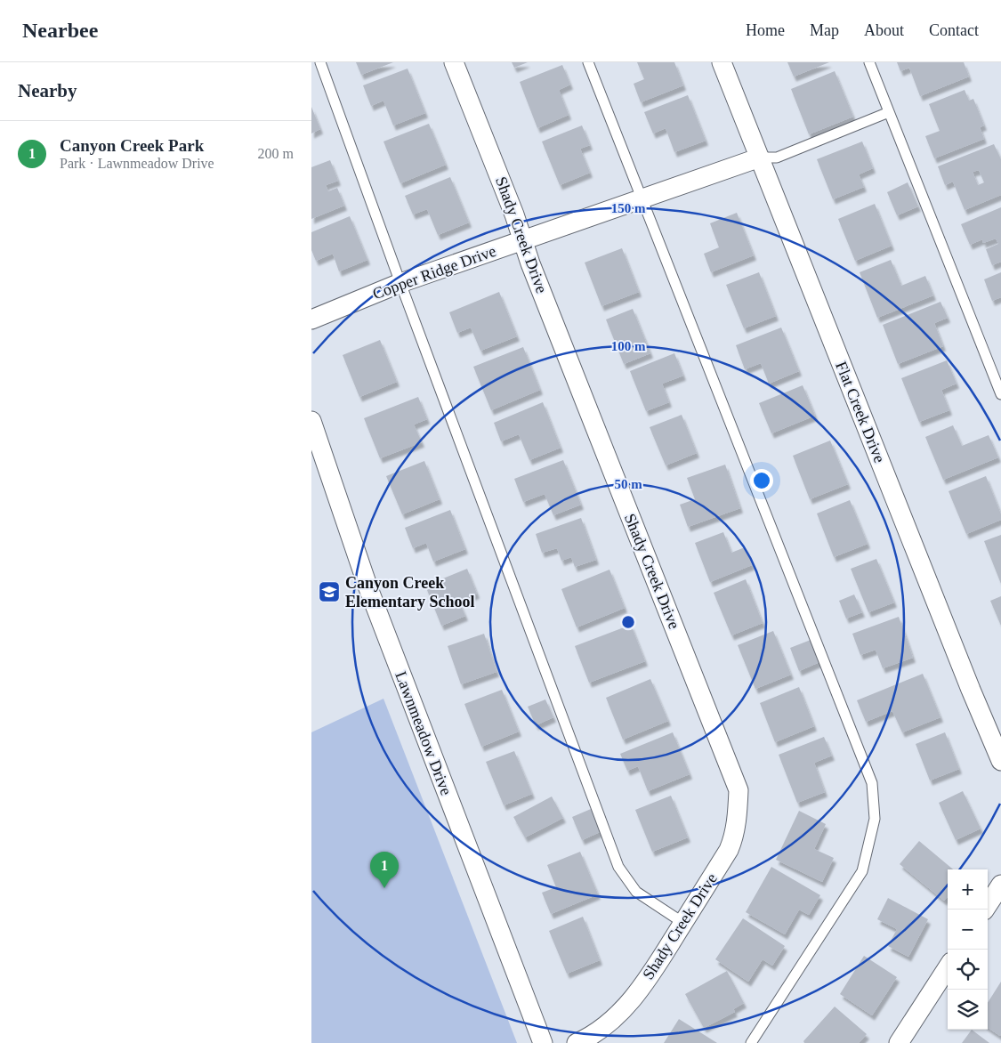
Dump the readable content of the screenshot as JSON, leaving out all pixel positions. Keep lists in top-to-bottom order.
{
  "streets": {
    "street": [
      "Shady Creek Drive",
      "Copper Ridge Drive",
      "Flat Creek Drive",
      "Lawnmeadow Drive"
    ]
  },
  "crossings": [
    ["Shady Creek Drive", "Copper Ridge Drive"],
    ["Copper Ridge Drive", "Flat Creek Drive"]
  ],
  "places": {
    "school or university": ["Canyon Creek Elementary School"]
  },
  "page": {
    "header": "Nearbee",
    "nav": [
      "Home",
      "Map",
      "About",
      "Contact"
    ],
    "heading": "Nearby",
    "list": [
      {
        "mark": "1",
        "name": "Canyon Creek Park",
        "note": "Park · Lawnmeadow Drive",
        "value": "200 m"
      }
    ],
    "pins": "1",
    "map_buttons": ["+", "−"]
  },
  "rings": ["150 m", "100 m", "50 m"]
}
